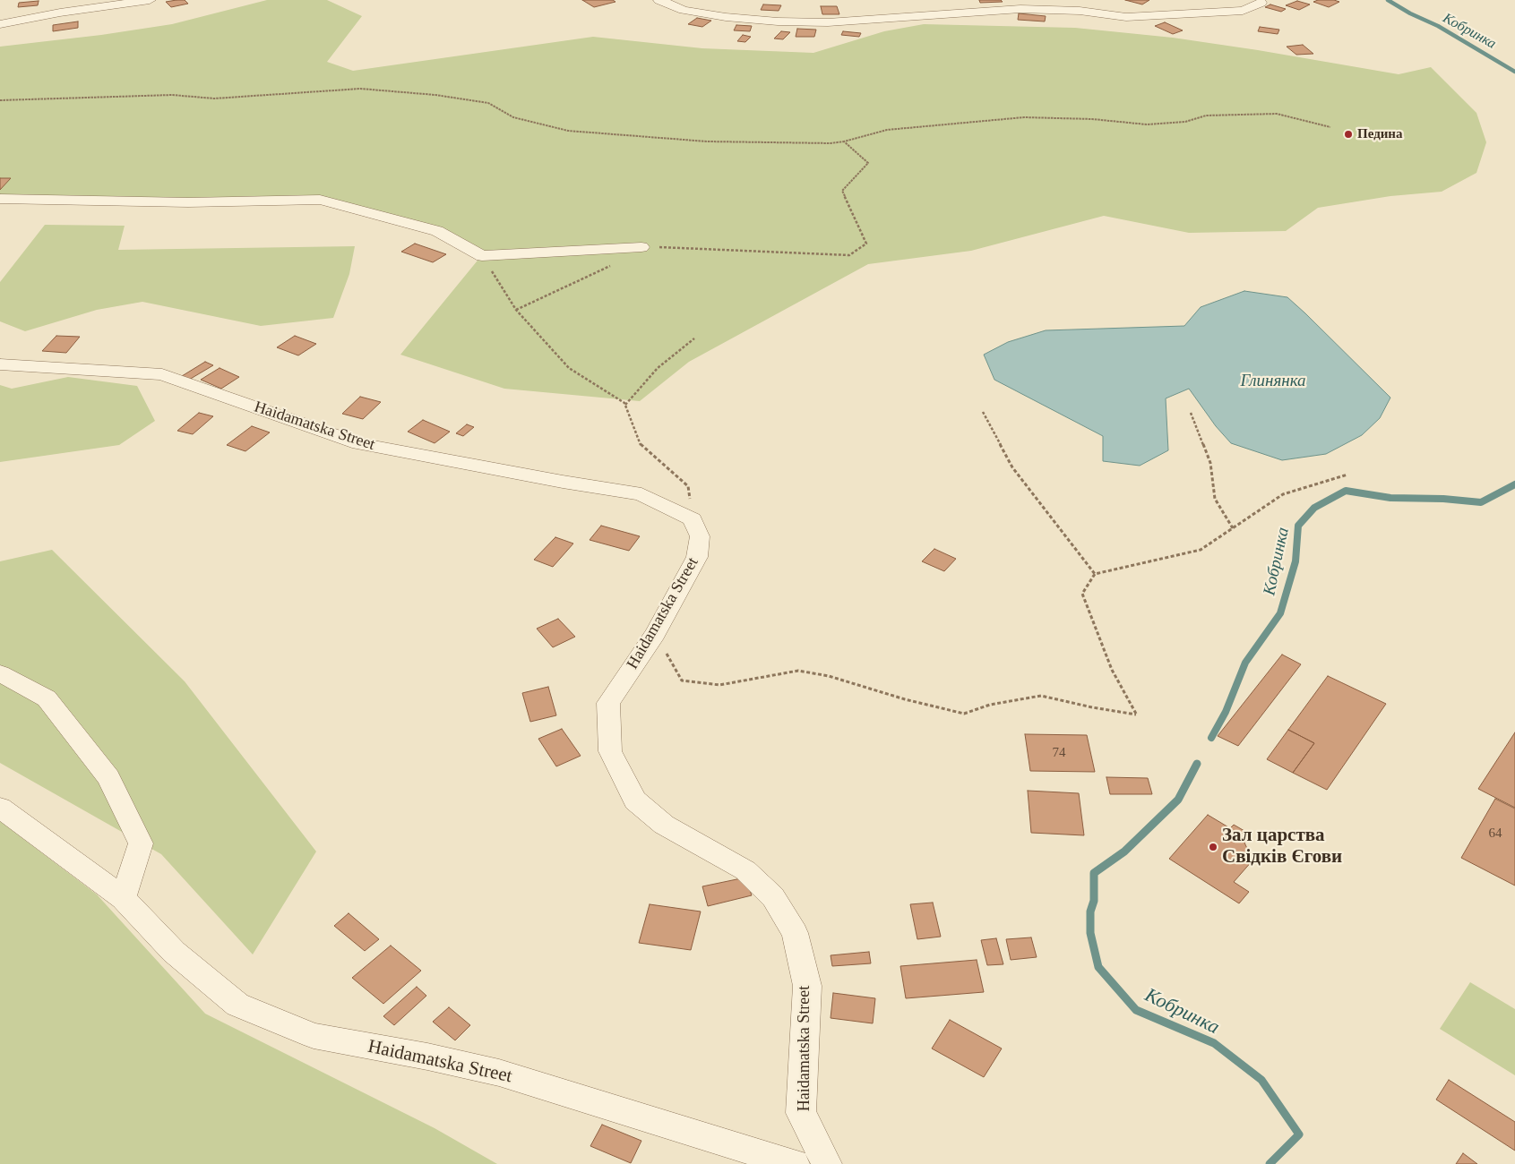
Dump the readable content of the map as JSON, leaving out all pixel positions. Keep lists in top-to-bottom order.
{
  "streets": {
    "street": ["Haidamatska Street"]
  },
  "water": ["Кобринка", "Глинянка"],
  "places": ["Педина", "Зал царства Свідків Єгови"],
  "house_numbers": ["74", "64"]
}
